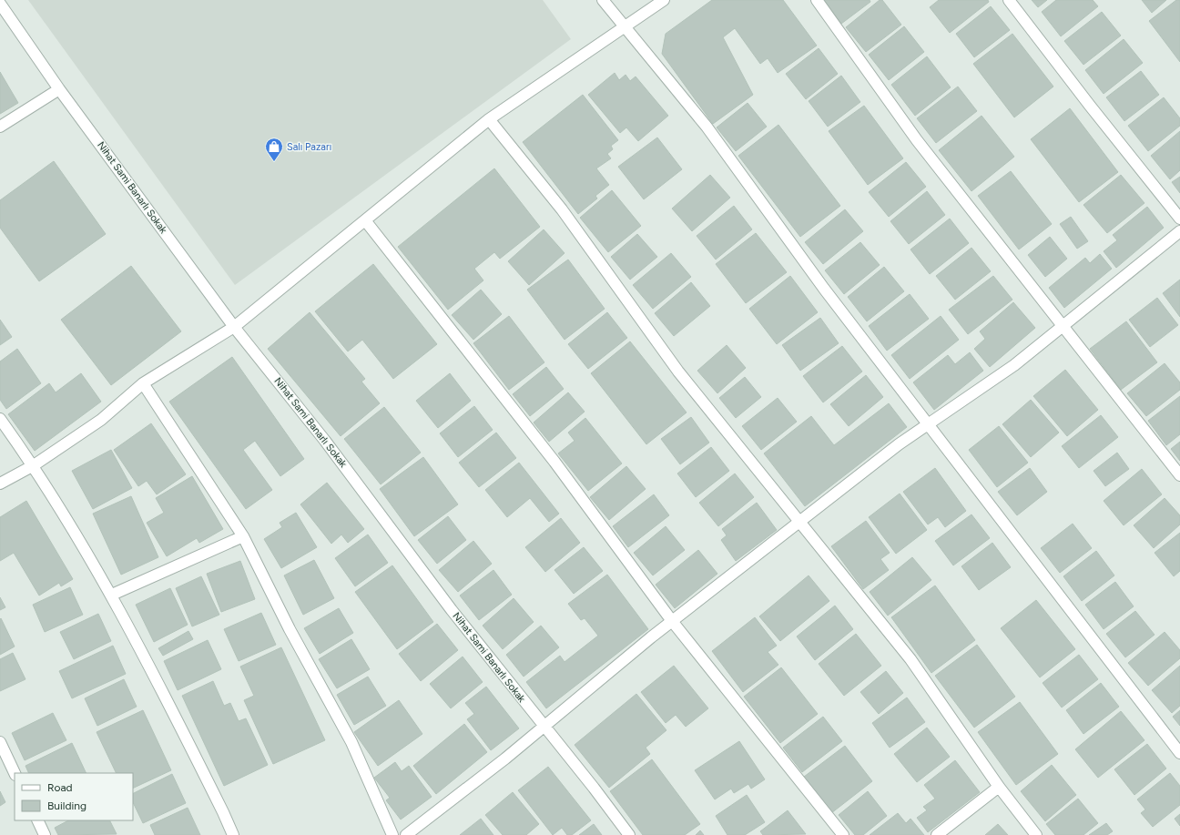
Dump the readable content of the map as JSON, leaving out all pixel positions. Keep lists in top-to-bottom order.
{
  "streets": {
    "street": ["Nihat Sami Banarlı Sokak"]
  },
  "places": {
    "shop": ["Salı Pazarı"]
  },
  "legend": ["Road", "Building"]
}
